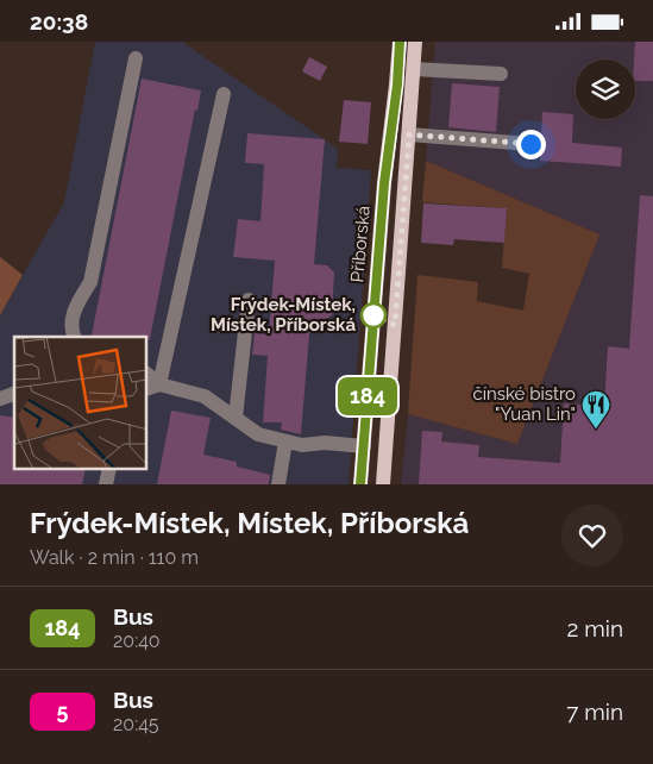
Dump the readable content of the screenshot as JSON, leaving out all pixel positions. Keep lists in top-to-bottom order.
{
  "streets": {
    "main road": ["Příborská"]
  },
  "places": {
    "other": ["Frýdek-Místek, Místek, Příborská"],
    "restaurant": ["čínské bistro \"Yuan Lin\""]
  },
  "lines": ["bus line 184"],
  "page": {
    "status": "20:38",
    "on_map": "184",
    "heading": ["Frýdek-Místek, Místek, Příborská", "Walk · 2 min · 110 m"],
    "list": [
      {
        "mark": "184",
        "name": "Bus",
        "note": "20:40",
        "value": "2 min"
      },
      {
        "mark": "5",
        "name": "Bus",
        "note": "20:45",
        "value": "7 min"
      }
    ]
  }
}
